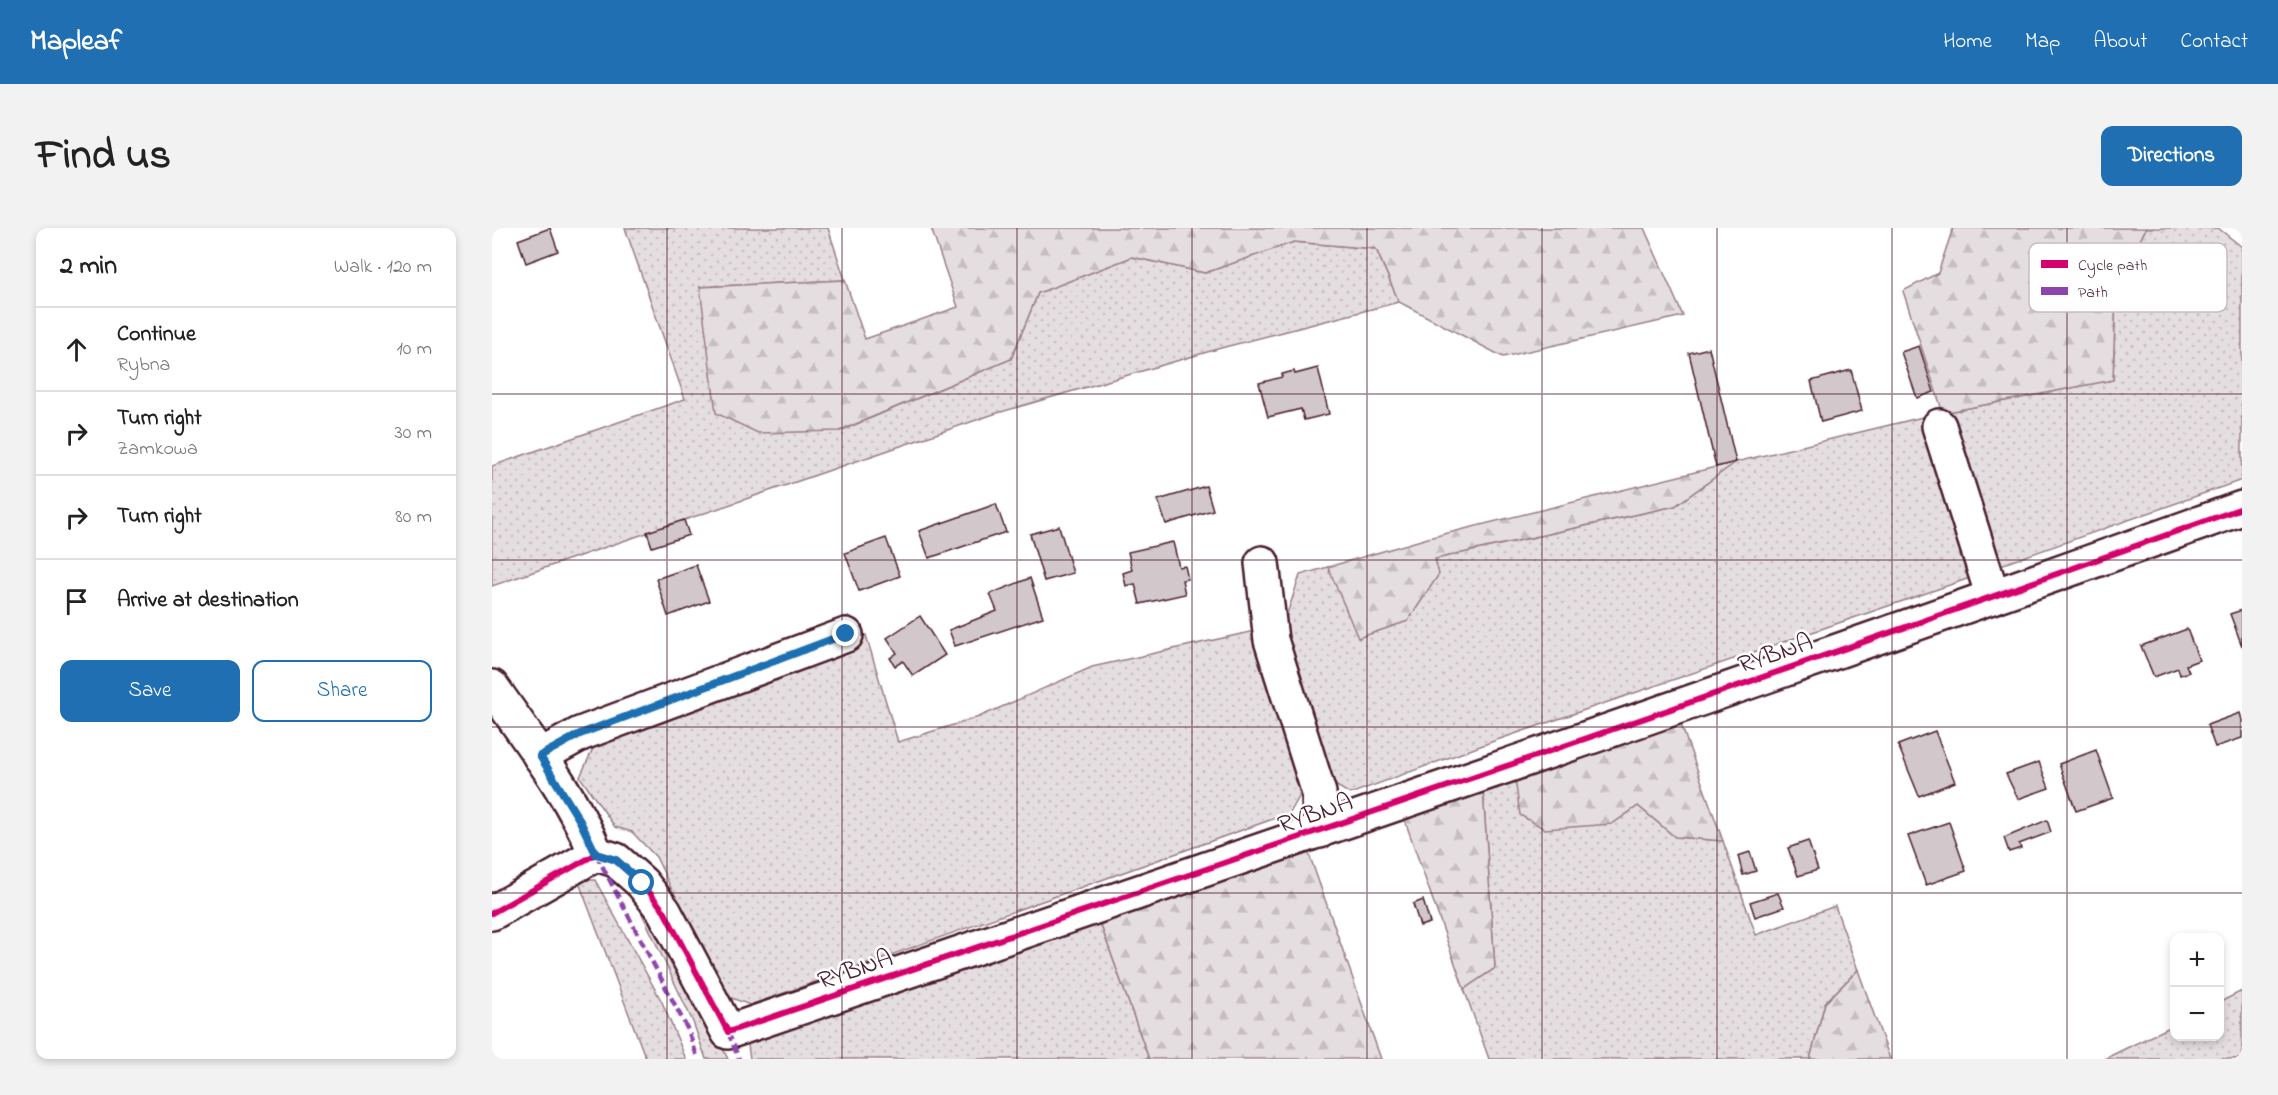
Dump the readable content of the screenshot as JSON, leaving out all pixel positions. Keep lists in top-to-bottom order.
{
  "streets": {
    "street": ["RYBNA"]
  },
  "legend": ["Cycle path", "Path"],
  "page": {
    "header": "Mapleaf",
    "nav": [
      "Home",
      "Map",
      "About",
      "Contact"
    ],
    "title": "Find us",
    "buttons": [
      "Directions",
      ["Save", "Share"]
    ],
    "heading": ["2 min", "Walk · 120 m"],
    "list": [
      ["Continue", "Rybna", "10 m"],
      ["Turn right", "Zamkowa", "30 m"],
      ["Turn right", "80 m"],
      "Arrive at destination"
    ],
    "map_buttons": ["+", "−"]
  }
}
